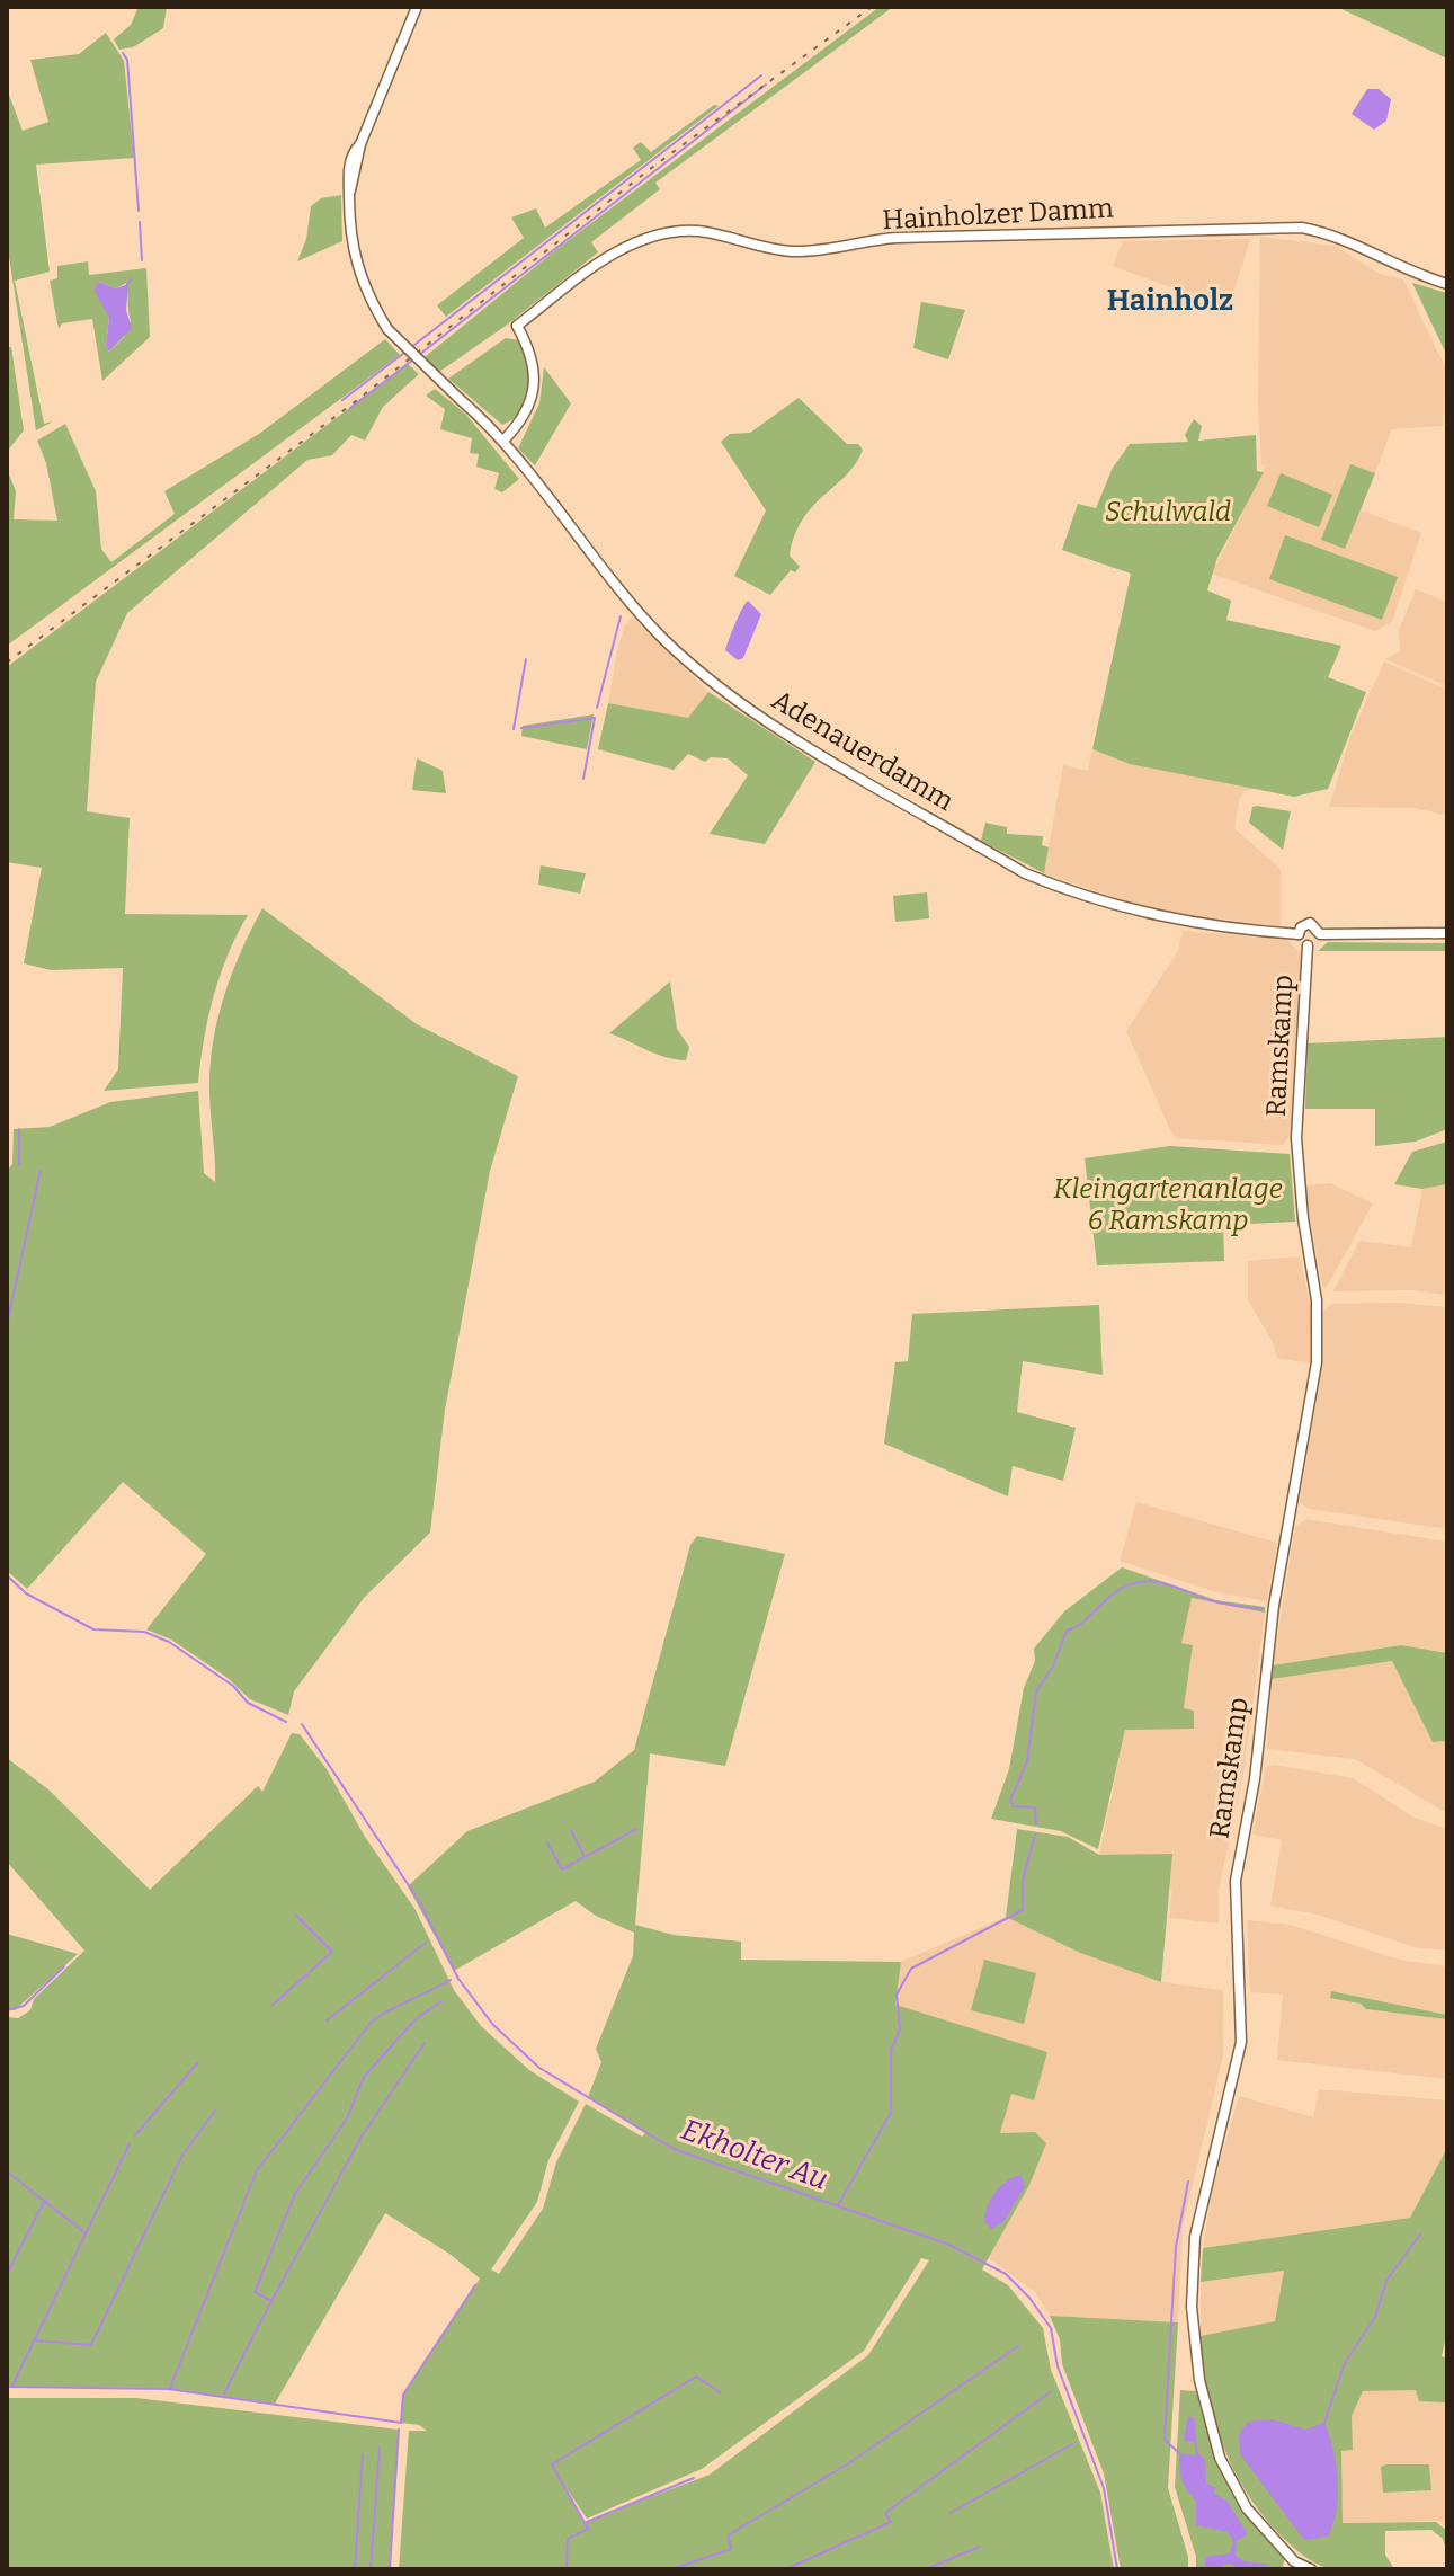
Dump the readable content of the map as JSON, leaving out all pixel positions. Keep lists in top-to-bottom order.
{
  "streets": {
    "street": ["Hainholzer Damm", "Adenauerdamm", "Ramskamp"]
  },
  "crossings": [
    ["Hainholzer Damm", "Adenauerdamm"],
    ["Adenauerdamm", "Ramskamp"]
  ],
  "districts": ["Hainholz"],
  "water": ["Ekholter Au"],
  "parks": ["Schulwald", "Kleingartenanlage 6 Ramskamp"]
}
